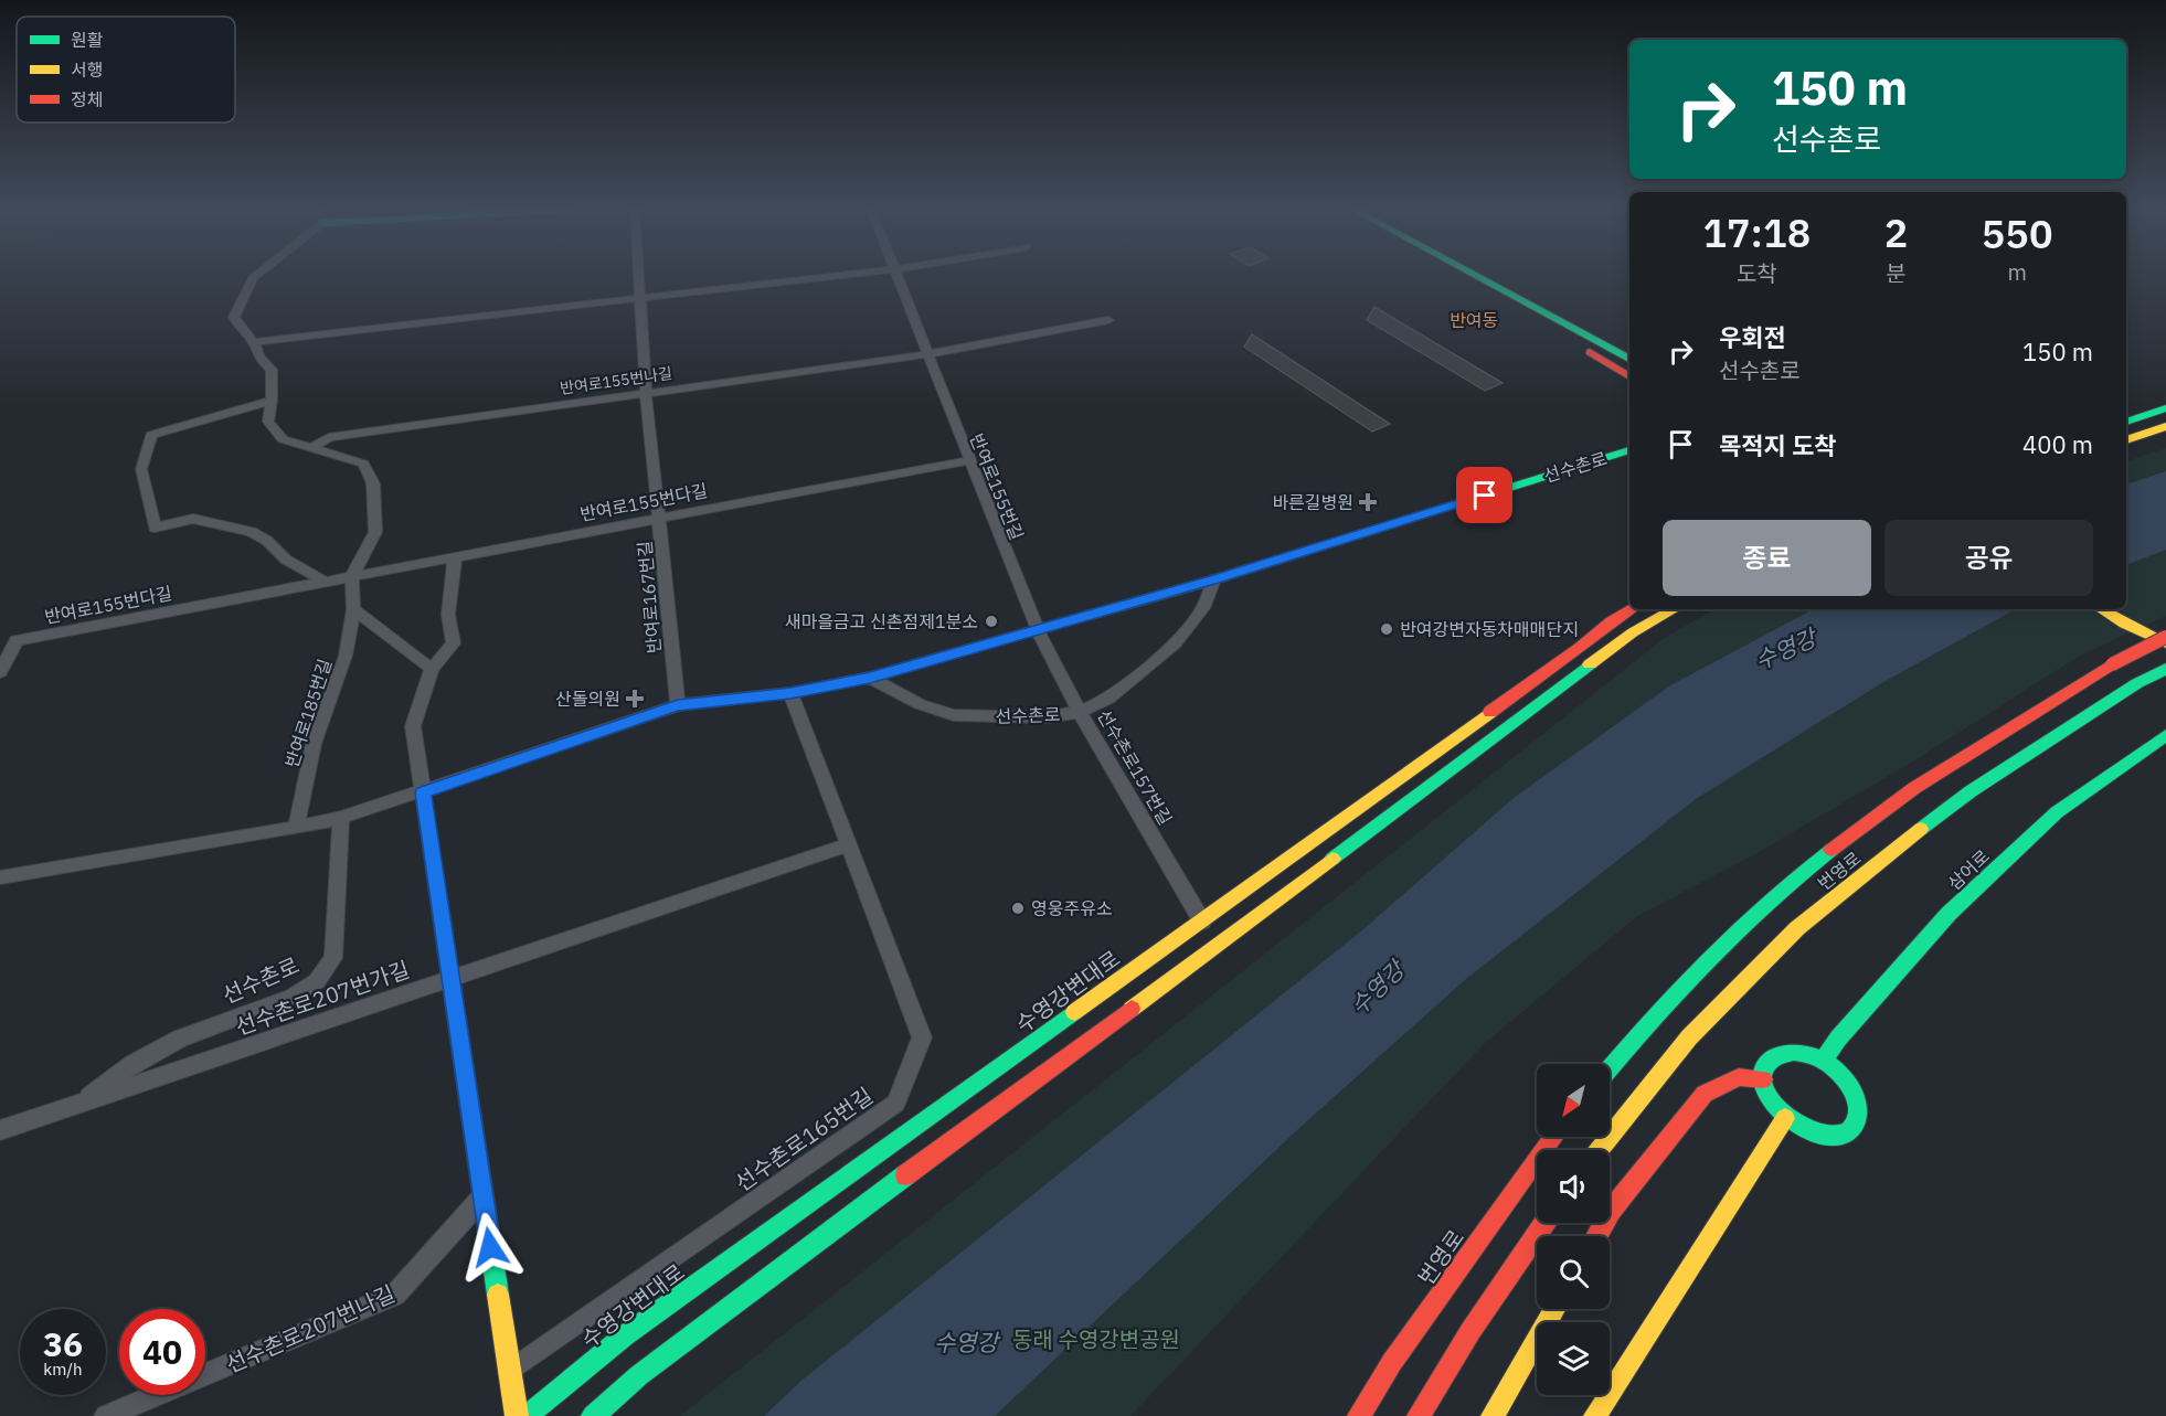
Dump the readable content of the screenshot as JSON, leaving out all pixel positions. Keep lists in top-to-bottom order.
{
  "streets": {
    "main road": [
      "선수촌로",
      "삼어로",
      "번영로",
      "수영강변대로"
    ],
    "street": [
      "반여로155번나길",
      "반여로155번길",
      "반여로155번다길",
      "반여로167번길",
      "반여로185번길",
      "선수촌로157번길",
      "선수촌로207번가길",
      "선수촌로165번길",
      "선수촌로207번나길"
    ]
  },
  "crossings": [
    ["반여로155번나길", "반여로155번길"],
    ["반여로155번나길", "반여로167번길"],
    ["반여로155번나길", "반여로185번길"],
    ["선수촌로", "반여로155번길"],
    ["선수촌로", "반여로167번길"],
    ["선수촌로", "반여로185번길"],
    ["선수촌로", "선수촌로157번길"],
    ["선수촌로", "선수촌로207번가길"],
    ["선수촌로", "선수촌로165번길"],
    ["반여로155번길", "반여로155번다길"],
    ["반여로155번길", "선수촌로157번길"],
    ["반여로155번다길", "반여로167번길"],
    ["반여로155번다길", "반여로185번길"],
    ["선수촌로157번길", "수영강변대로"],
    ["선수촌로207번가길", "선수촌로165번길"]
  ],
  "districts": ["반여동"],
  "water": ["수영강"],
  "parks": ["동래 수영강변공원"],
  "places": {
    "health": ["바른길병원", "산돌의원"],
    "other": ["새마을금고 신촌점제1분소", "반여강변자동차매매단지", "영웅주유소"]
  },
  "legend": ["원활", "서행", "정체"],
  "north": "bottom left",
  "page": {
    "turn": ["150 m", "선수촌로"],
    "eta": [
      "17:18",
      "도착",
      "2",
      "분",
      "550",
      "m"
    ],
    "list": [
      {
        "name": "우회전",
        "note": "선수촌로",
        "value": "150 m"
      },
      {
        "name": "목적지 도착",
        "value": "400 m"
      }
    ],
    "buttons": ["종료", "공유"],
    "speed": "36 km/h",
    "limit": "40"
  }
}
